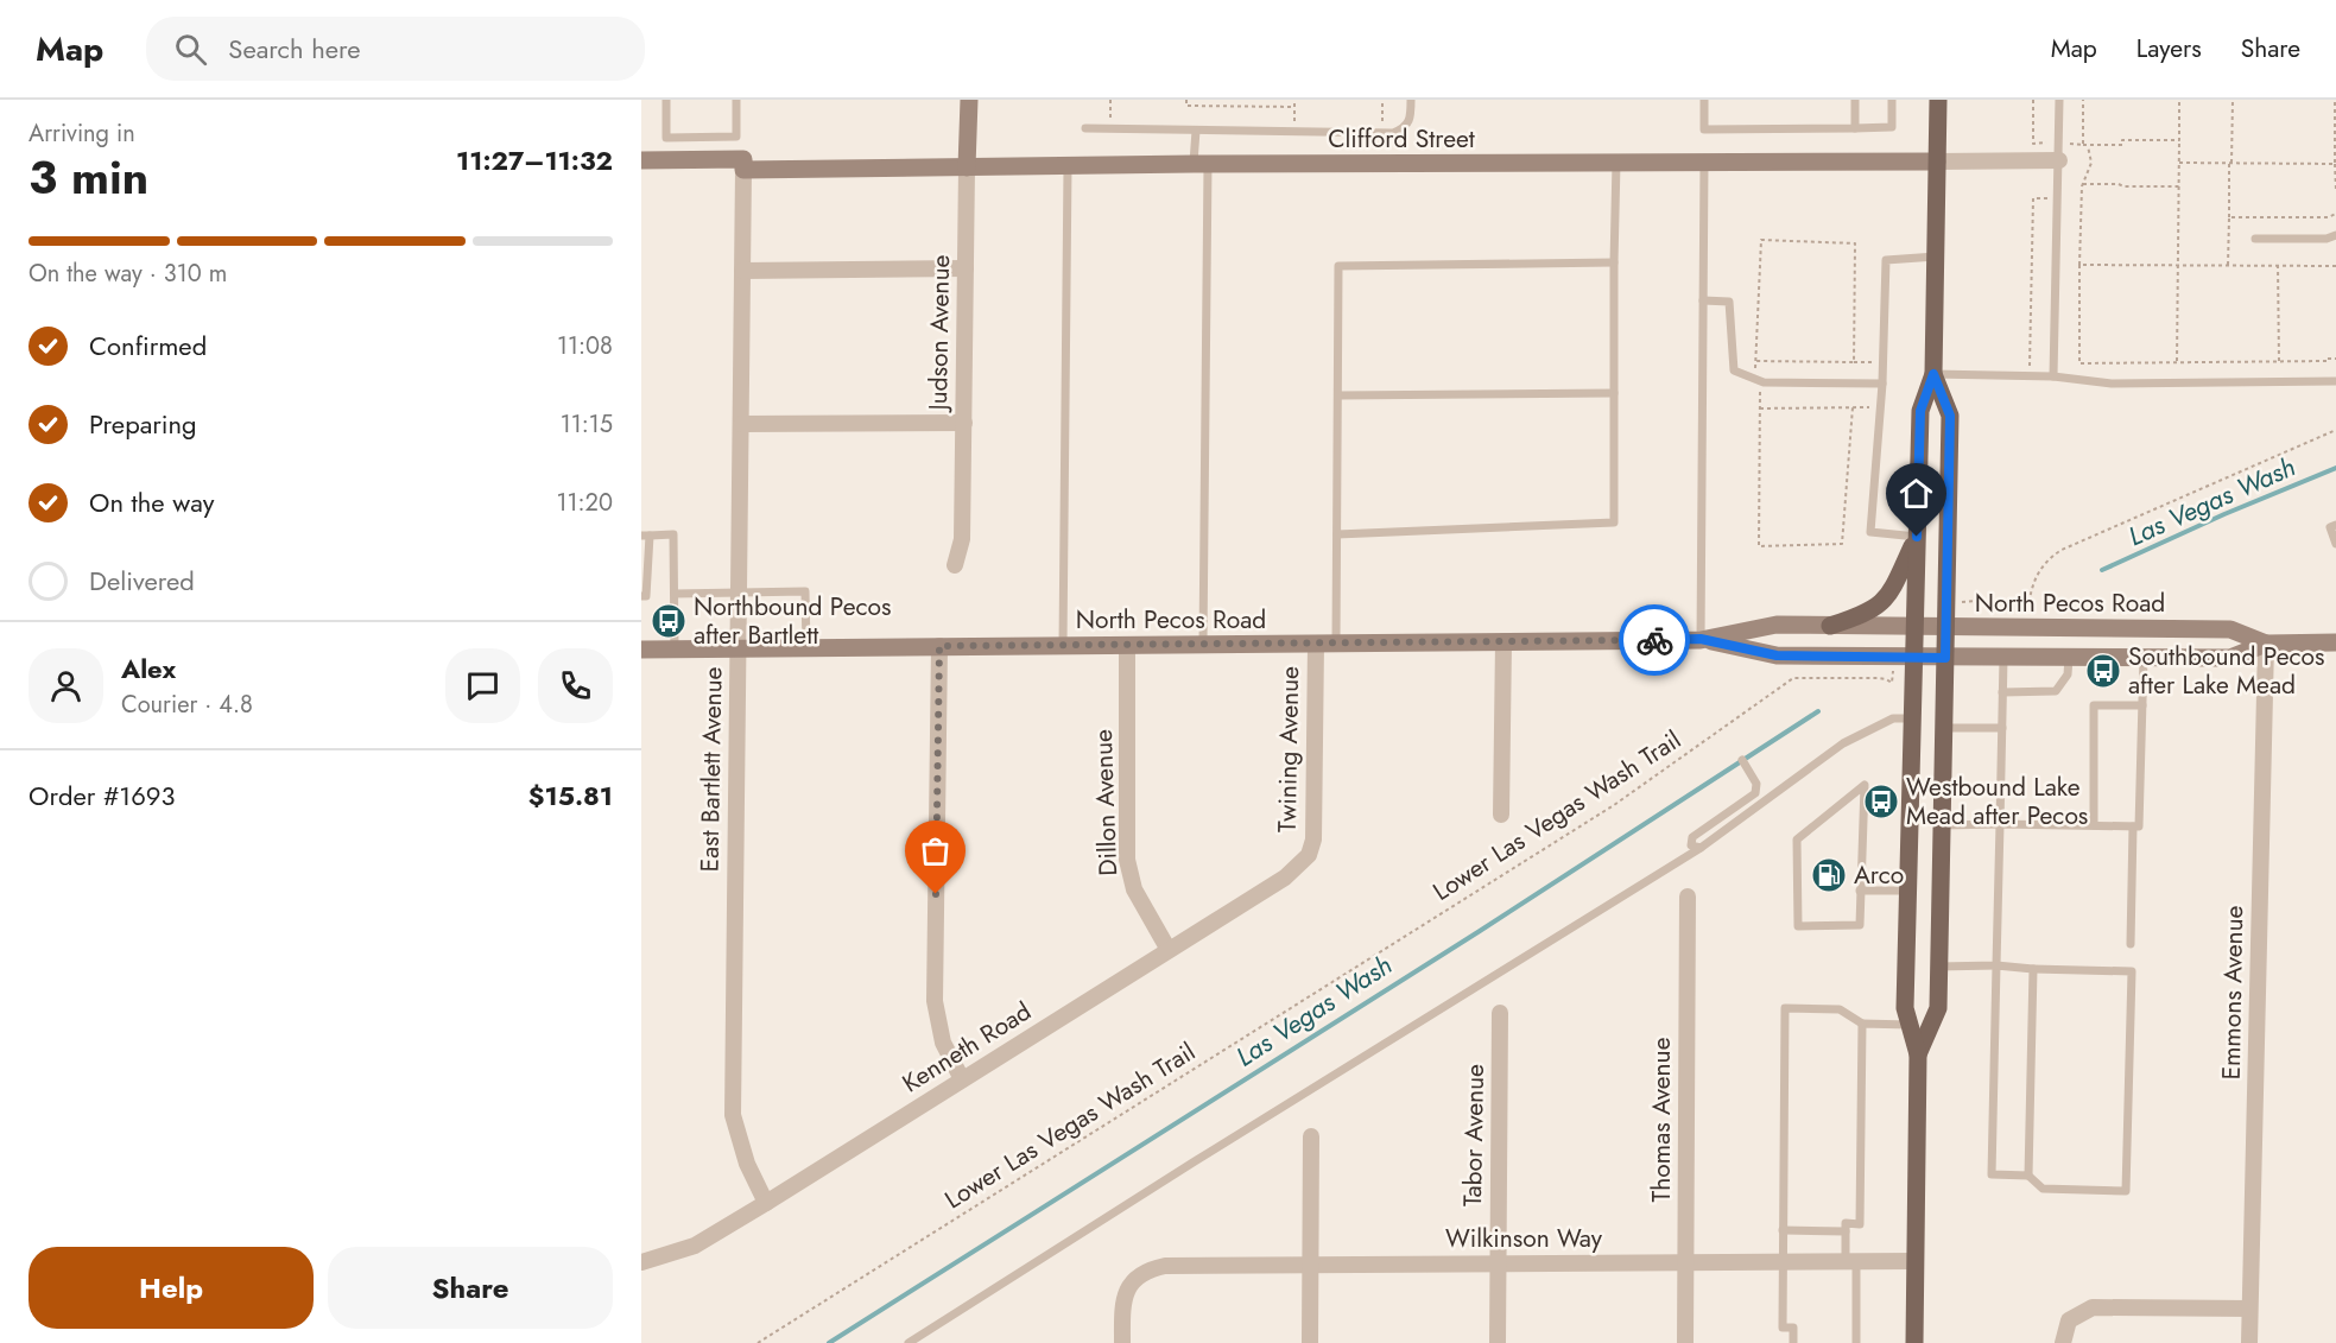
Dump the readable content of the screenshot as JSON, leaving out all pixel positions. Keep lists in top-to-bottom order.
{
  "streets": {
    "main road": ["Clifford Street", "Judson Avenue", "North Pecos Road"],
    "street": [
      "Twining Avenue",
      "East Bartlett Avenue",
      "Dillon Avenue",
      "Emmons Avenue",
      "Kenneth Road",
      "Thomas Avenue",
      "Tabor Avenue",
      "Wilkinson Way"
    ],
    "path": ["Lower Las Vegas Wash Trail"]
  },
  "crossings": [
    ["Clifford Street", "Judson Avenue"],
    ["Clifford Street", "East Bartlett Avenue"],
    ["North Pecos Road", "Twining Avenue"],
    ["North Pecos Road", "East Bartlett Avenue"],
    ["North Pecos Road", "Dillon Avenue"],
    ["North Pecos Road", "Lower Las Vegas Wash Trail"],
    ["North Pecos Road", "Emmons Avenue"],
    ["Twining Avenue", "Kenneth Road"],
    ["East Bartlett Avenue", "Kenneth Road"],
    ["Dillon Avenue", "Kenneth Road"],
    ["Thomas Avenue", "Wilkinson Way"],
    ["Tabor Avenue", "Wilkinson Way"]
  ],
  "water": ["Las Vegas Wash"],
  "places": {
    "bus stop": ["Northbound Pecos after Bartlett", "Southbound Pecos after Lake Mead", "Westbound Lake Mead after Pecos"],
    "fuel station": ["Arco"]
  },
  "page": {
    "header": "Map",
    "search": "Search here",
    "nav": ["Map", "Layers", "Share"],
    "heading": ["3 min", "Arriving in", "11:27–11:32"],
    "panel": [
      "Alex",
      "Courier · 4.8",
      "Order #1693",
      "$15.81"
    ],
    "bar": "On the way · 310 m",
    "list": [
      ["Confirmed", "11:08"],
      ["Preparing", "11:15"],
      ["On the way", "11:20"],
      "Delivered"
    ],
    "buttons": ["Help", "Share"]
  }
}
